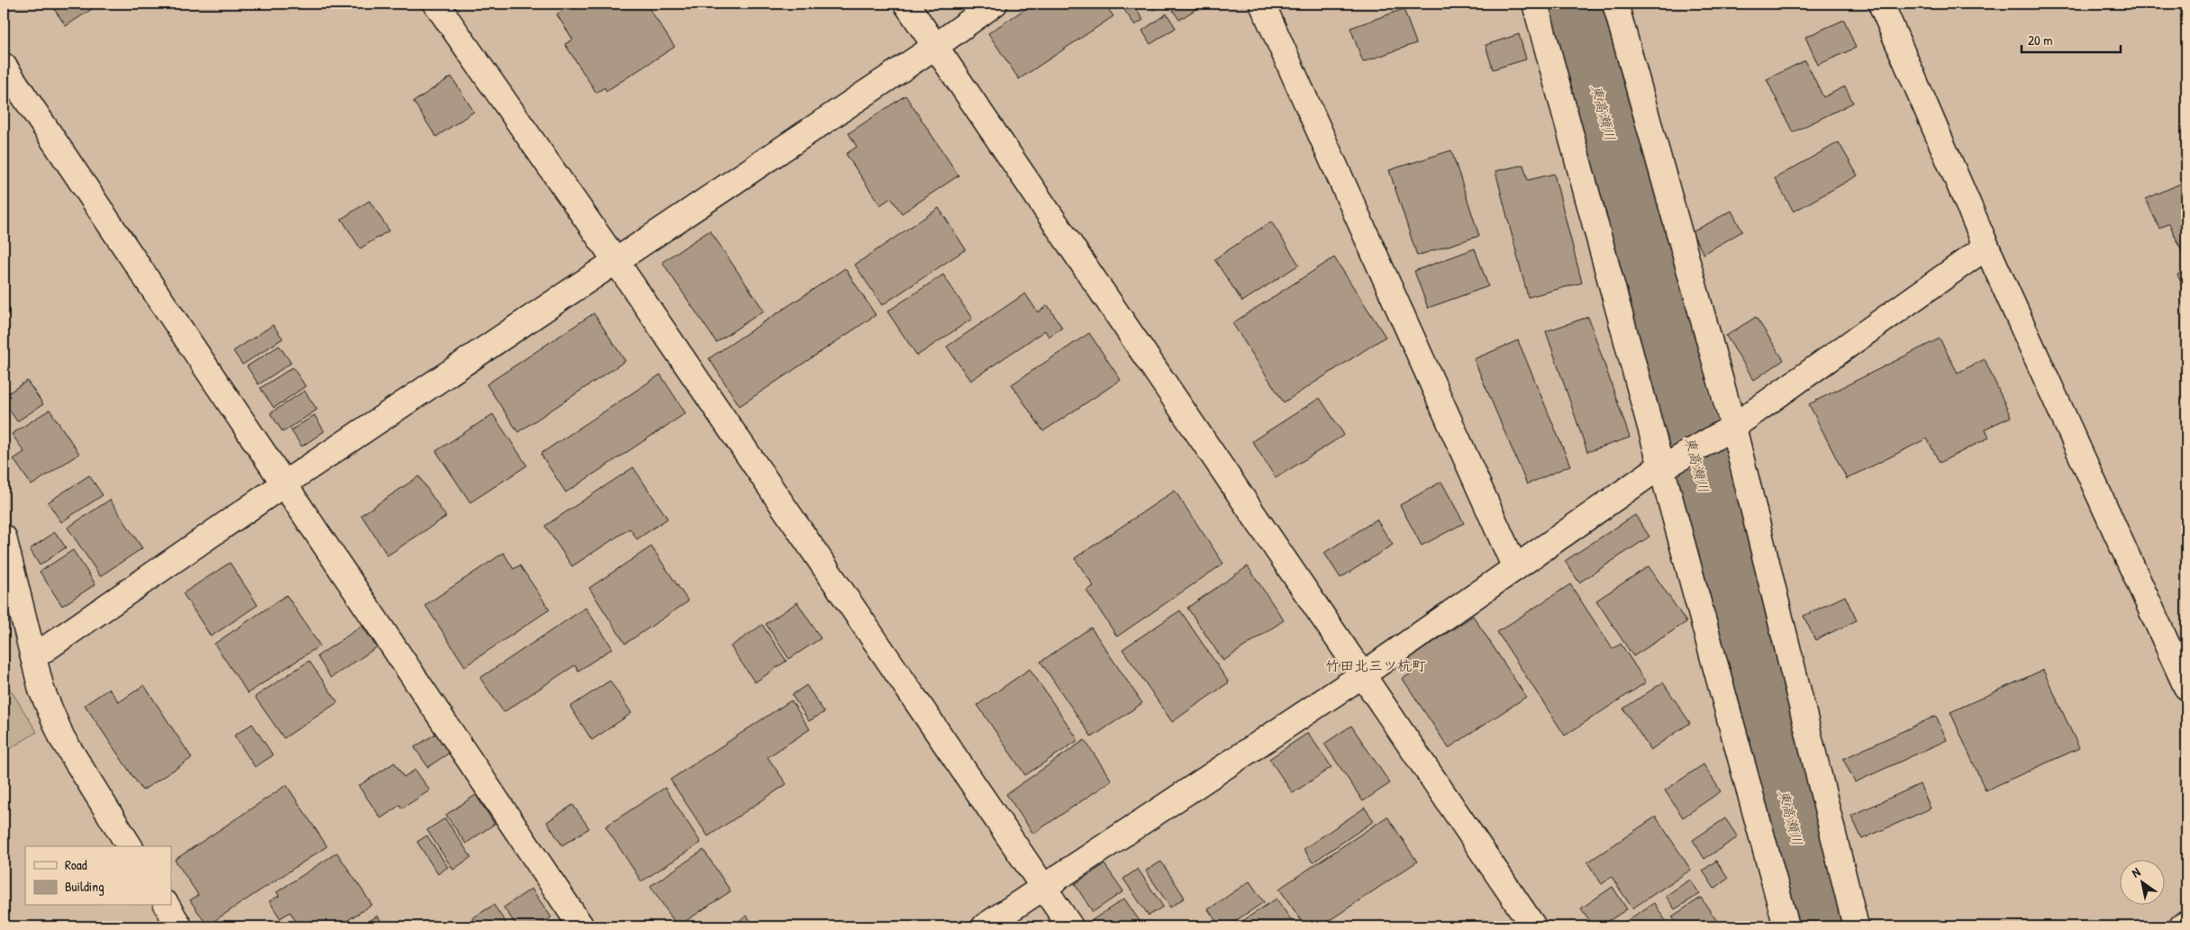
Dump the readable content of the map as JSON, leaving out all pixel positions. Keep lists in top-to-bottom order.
{
  "districts": ["竹田北三ツ杭町"],
  "water": ["東高瀬川"],
  "legend": ["Road", "Building"],
  "scale_bar": "20 m",
  "north": "top left"
}
